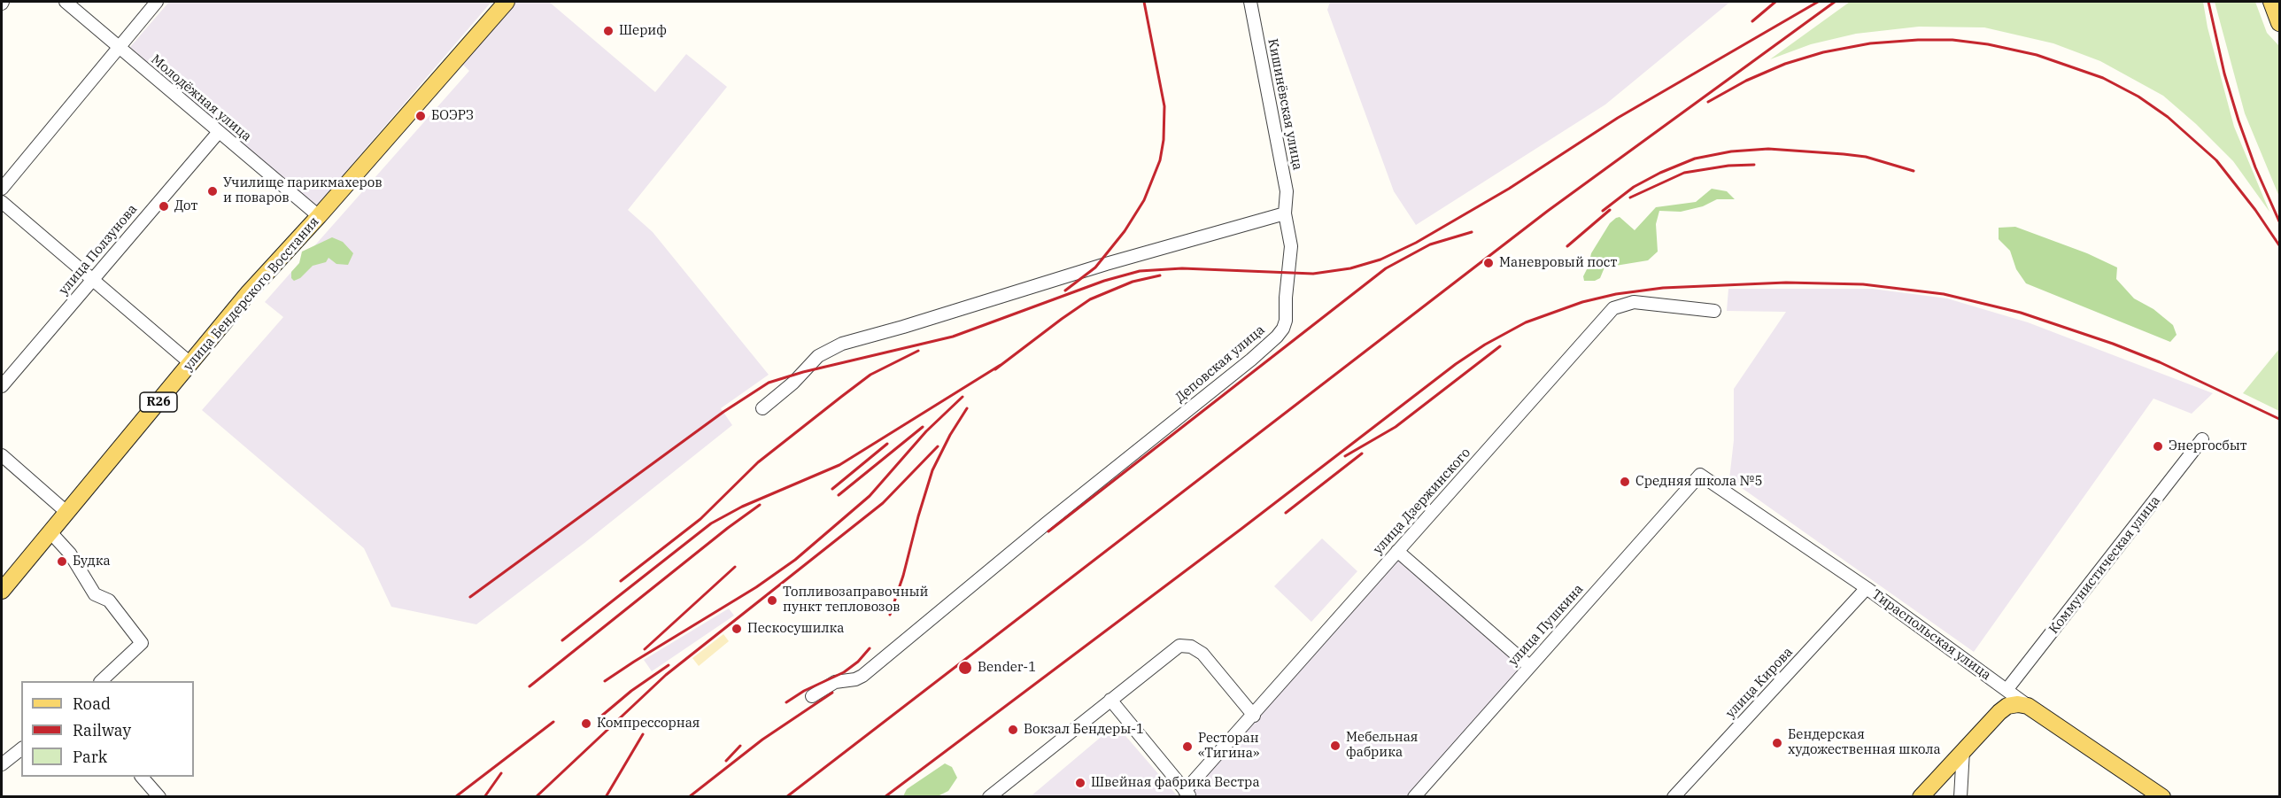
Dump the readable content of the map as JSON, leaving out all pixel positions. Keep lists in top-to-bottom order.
{
  "streets": {
    "main road": ["улица Бендерского Восстания", "R26", "Тираспольская улица"],
    "street": [
      "Молодёжная улица",
      "Кишинёвская улица",
      "улица Ползунова",
      "Деповская улица",
      "улица Дзержинского",
      "Коммунистическая улица",
      "улица Пушкина",
      "улица Кирова"
    ]
  },
  "crossings": [
    ["Молодёжная улица", "улица Ползунова"],
    ["Молодёжная улица", "улица Бендерского Восстания"],
    ["Кишинёвская улица", "Деповская улица"],
    ["Коммунистическая улица", "Тираспольская улица"],
    ["улица Пушкина", "Тираспольская улица"],
    ["Тираспольская улица", "улица Кирова"]
  ],
  "places": [
    "Шериф",
    "БОЭРЗ",
    "Училище парикмахеров и поваров",
    "Дот",
    "Маневровый пост",
    "Энергосбыт",
    "Средняя школа №5",
    "Будка",
    "Топливозаправочный пункт тепловозов",
    "Пескосушилка",
    "Bender-1",
    "Компрессорная",
    "Вокзал Бендеры-1",
    "Бендерская художественная школа",
    "Мебельная фабрика",
    "Ресторан «Тигина»",
    "Швейная фабрика Вестра"
  ],
  "legend": ["Road", "Railway", "Park"]
}
